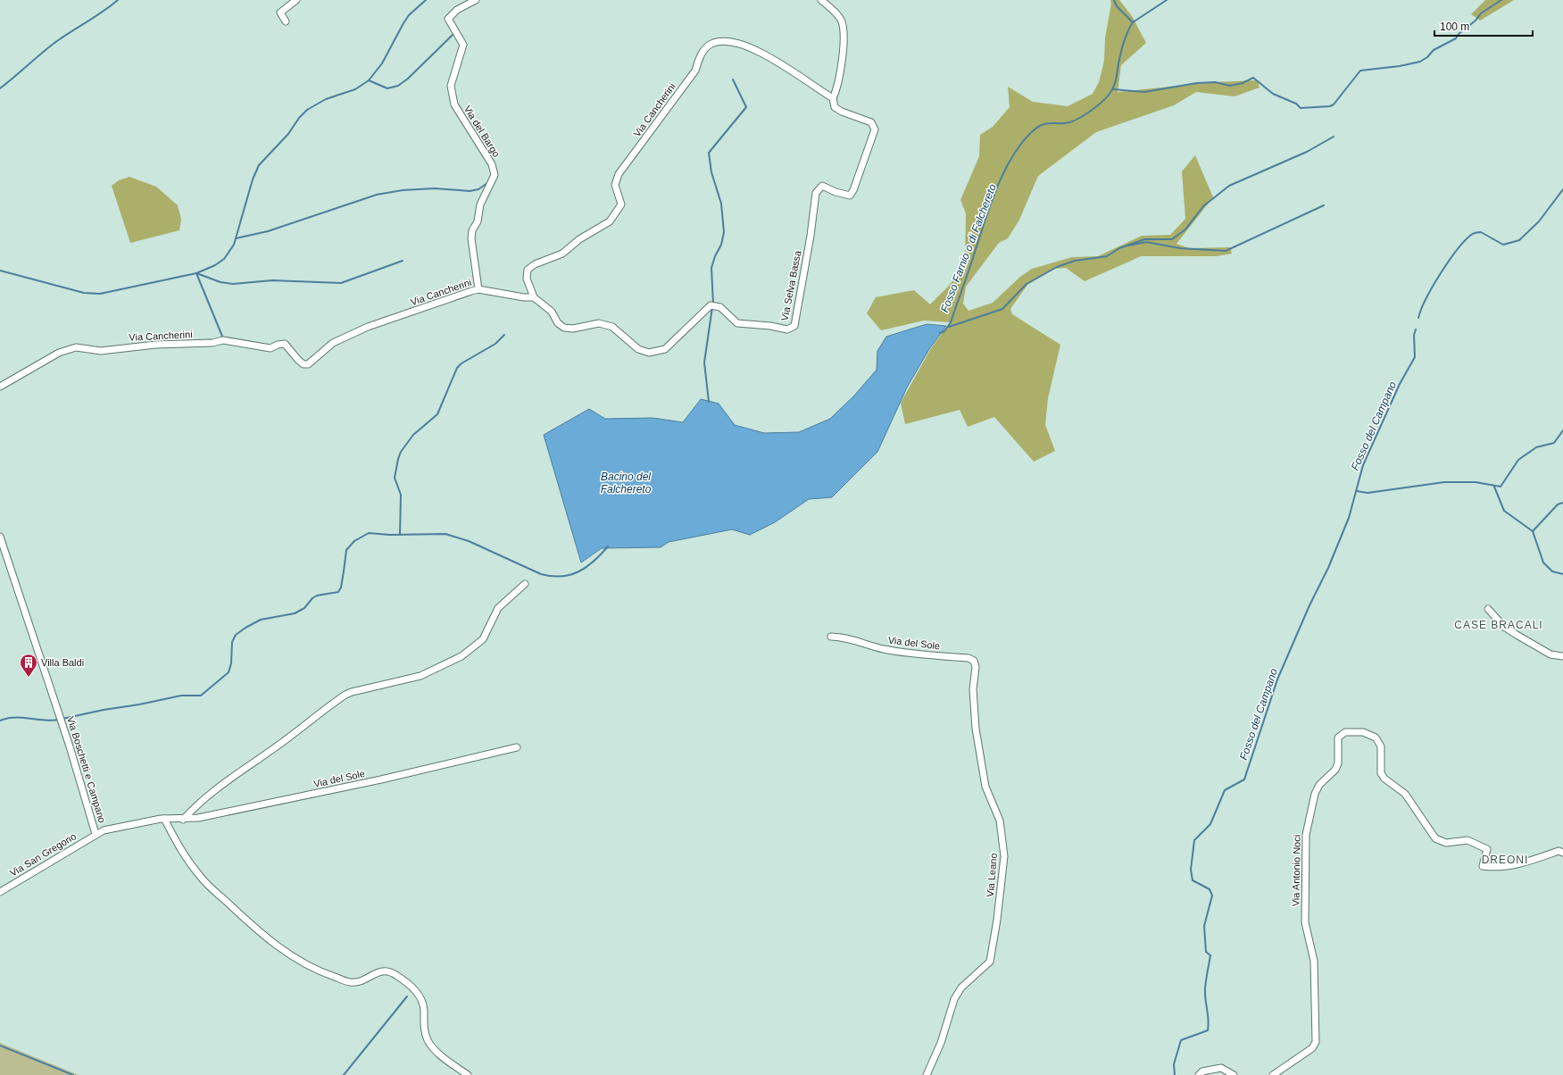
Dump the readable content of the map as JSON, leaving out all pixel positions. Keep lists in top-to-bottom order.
{
  "streets": {
    "street": [
      "Via Cancherini",
      "Via del Bargo",
      "Via Selva Bassa",
      "Via del Sole",
      "Via Boschetti e Campano",
      "Via San Gregorio",
      "Via Antonio Noci",
      "Via Leano"
    ]
  },
  "crossings": [
    ["Via Cancherini", "Via del Bargo"],
    ["Via Cancherini", "Via Selva Bassa"],
    ["Via del Sole", "Via Boschetti e Campano"],
    ["Via del Sole", "Via Leano"],
    ["Via Boschetti e Campano", "Via San Gregorio"]
  ],
  "districts": ["CASE BRACALI", "DREONI"],
  "water": ["Fosso Farnio o di Falchereto", "Fosso del Campano", "Bacino del Falchereto"],
  "places": {
    "building": ["Villa Baldi"]
  },
  "scale_bar": "100 m"
}
